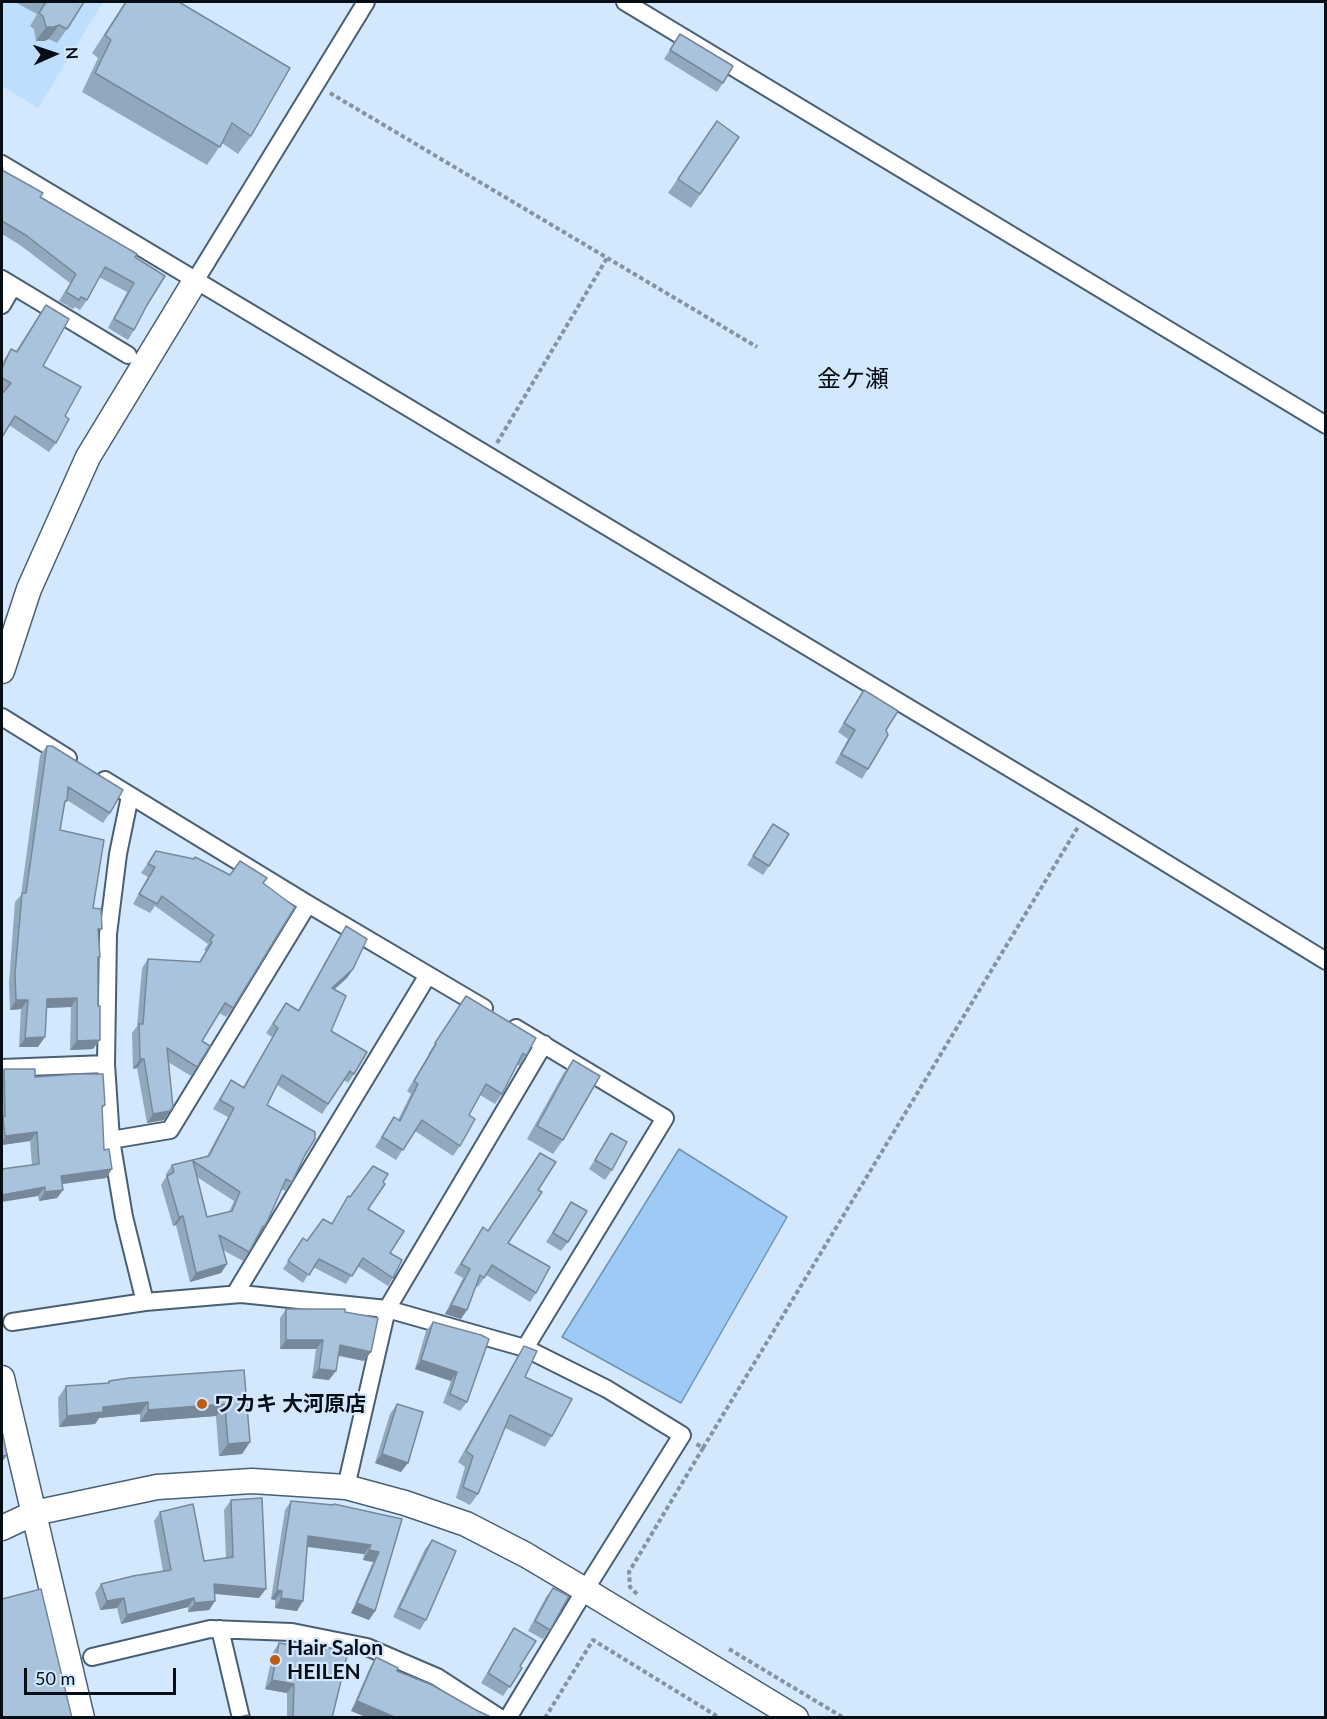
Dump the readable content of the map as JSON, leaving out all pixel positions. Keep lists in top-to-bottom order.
{
  "districts": ["金ケ瀬"],
  "places": ["ワカキ 大河原店", "Hair Salon HEILEN"],
  "scale_bar": "50 m",
  "north": "right"
}
